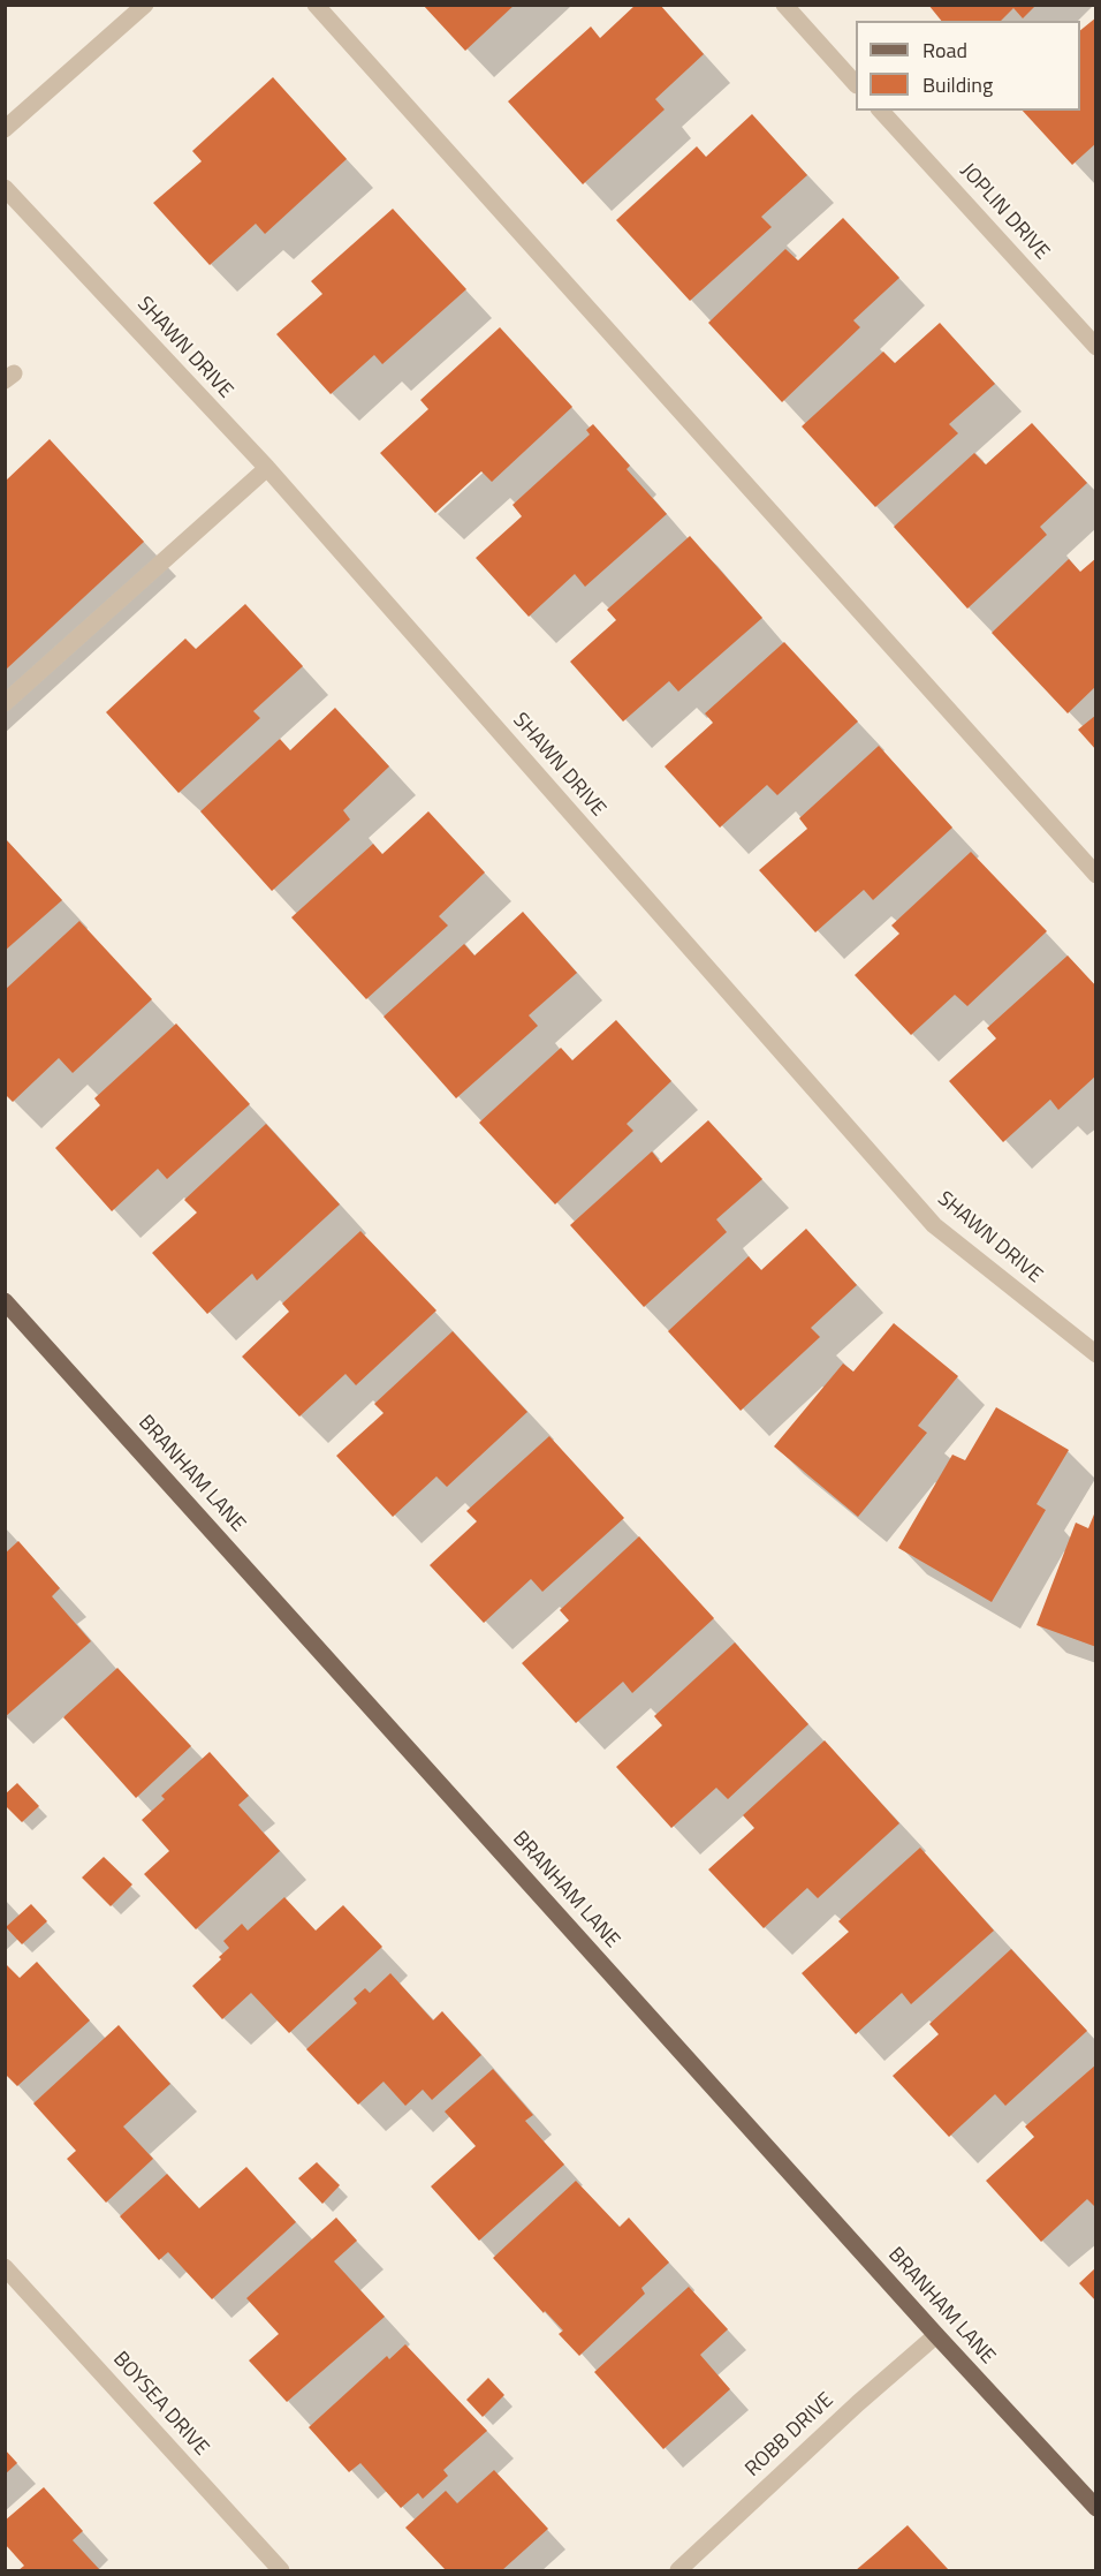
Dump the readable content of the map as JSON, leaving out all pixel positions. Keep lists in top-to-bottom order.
{
  "streets": {
    "main road": ["BRANHAM LANE"],
    "street": [
      "JOPLIN DRIVE",
      "SHAWN DRIVE",
      "BOYSEA DRIVE",
      "ROBB DRIVE"
    ]
  },
  "crossings": [
    ["BRANHAM LANE", "ROBB DRIVE"]
  ],
  "legend": ["Road", "Building"]
}
